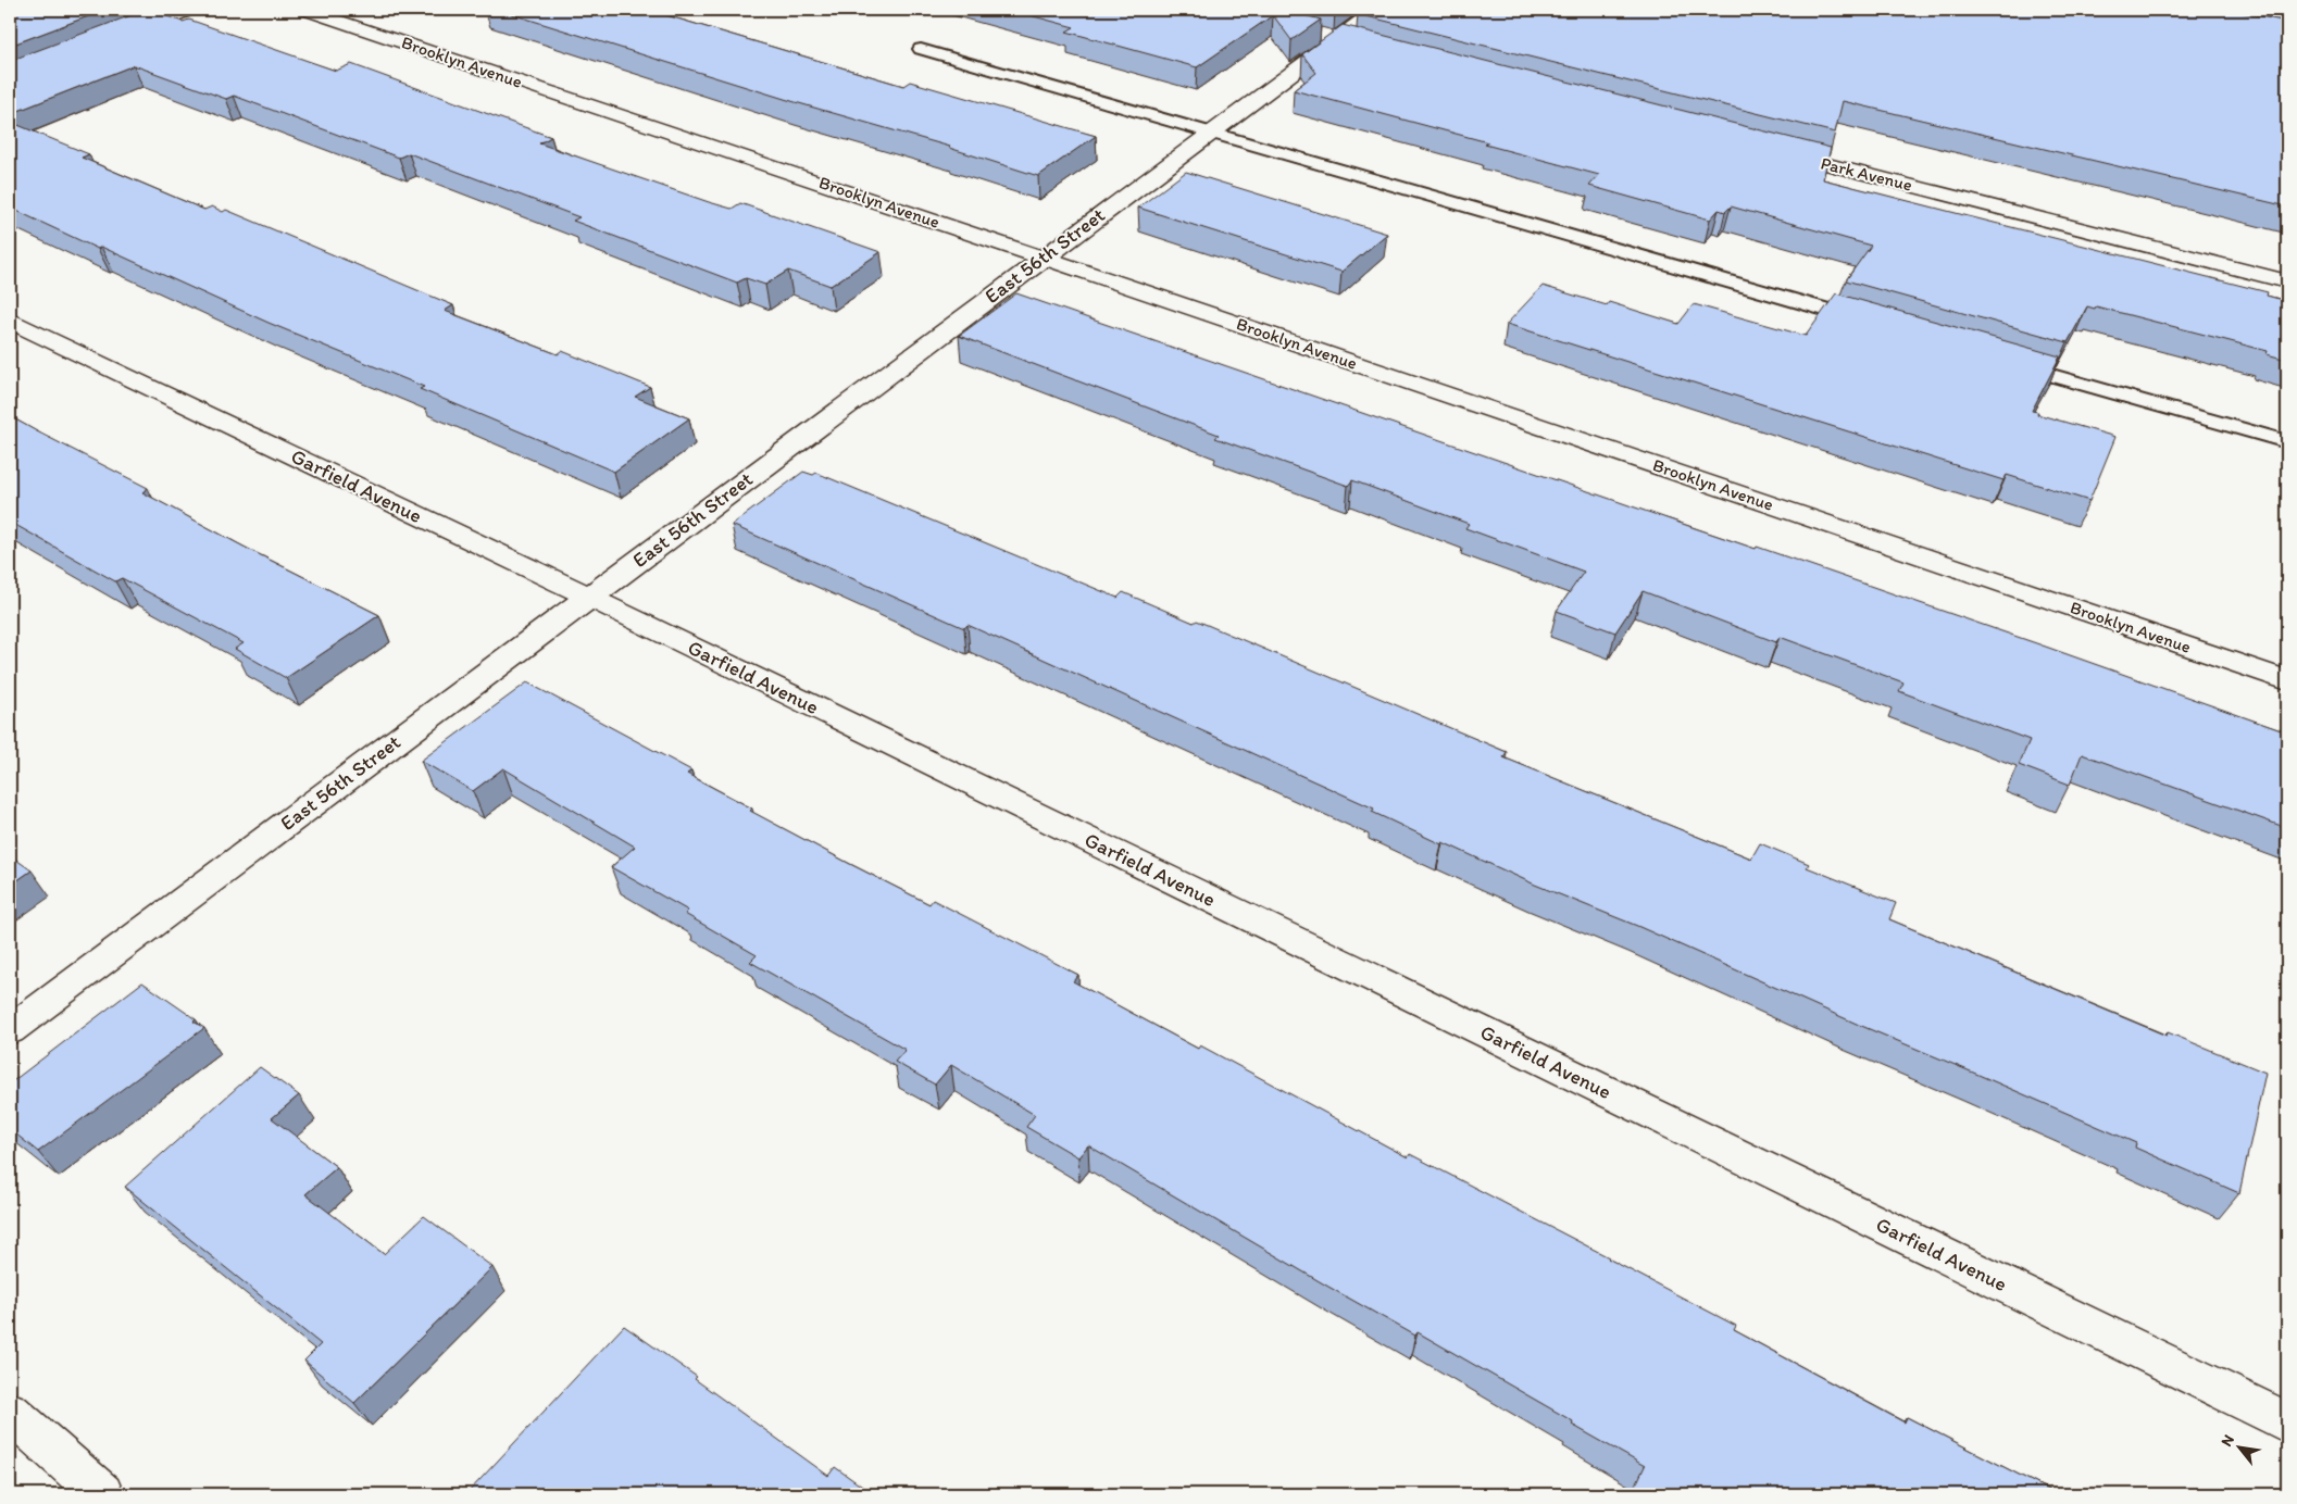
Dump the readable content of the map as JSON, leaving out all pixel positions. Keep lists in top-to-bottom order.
{
  "streets": {
    "street": [
      "Brooklyn Avenue",
      "Park Avenue",
      "East 56th Street",
      "Garfield Avenue"
    ]
  },
  "crossings": [
    ["Brooklyn Avenue", "East 56th Street"],
    ["East 56th Street", "Garfield Avenue"]
  ],
  "north": "top left"
}
